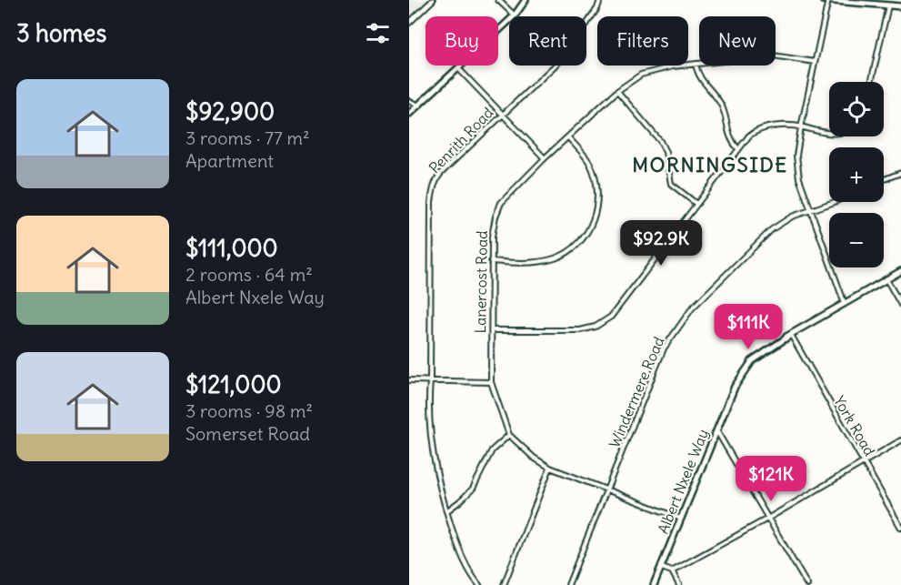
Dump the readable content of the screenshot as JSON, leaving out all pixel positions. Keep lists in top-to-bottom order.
{
  "streets": {
    "main road": ["Albert Nxele Way"],
    "street": [
      "Penrith Road",
      "Lanercost Road",
      "Windermere Road",
      "York Road"
    ]
  },
  "crossings": [
    ["Lanercost Road", "Windermere Road"],
    ["Lanercost Road", "Albert Nxele Way"],
    ["York Road", "Albert Nxele Way"]
  ],
  "districts": ["MORNINGSIDE"],
  "page": {
    "heading": "3 homes",
    "chip": [
      "Buy",
      "Rent",
      "Filters",
      "New"
    ],
    "list": [
      {
        "name": "$92,900",
        "note": "3 rooms · 77 m² · Apartment"
      },
      {
        "name": "$111,000",
        "note": "2 rooms · 64 m² · Albert Nxele Way"
      },
      {
        "name": "$121,000",
        "note": "3 rooms · 98 m² · Somerset Road"
      }
    ],
    "map_buttons": ["+", "−"],
    "price": ["$92.9K", "$111K", "$121K"]
  }
}
